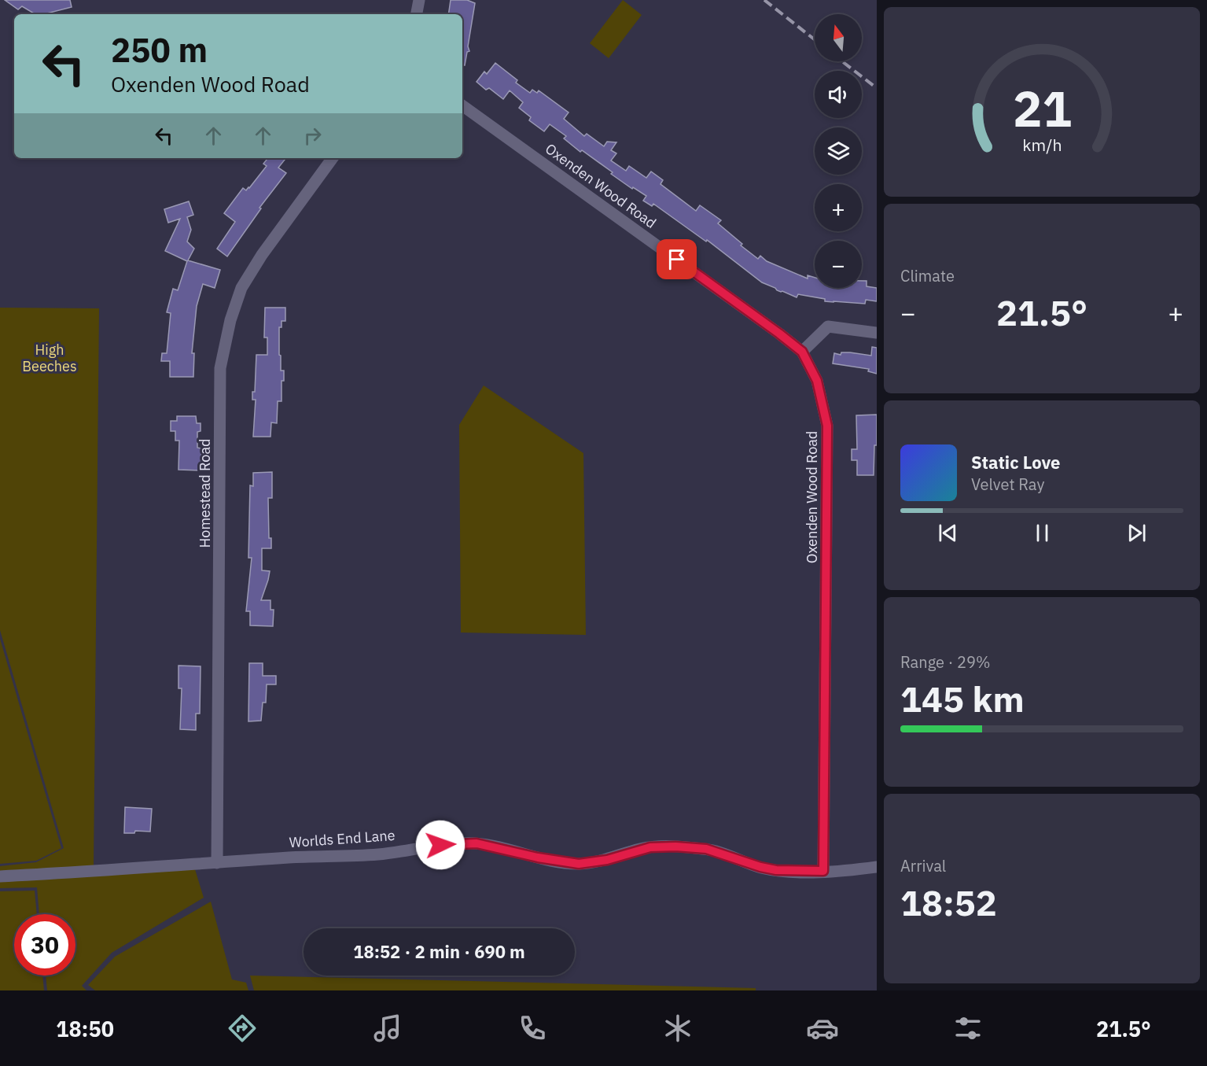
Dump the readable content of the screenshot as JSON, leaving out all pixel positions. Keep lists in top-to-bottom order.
{
  "streets": {
    "street": ["Oxenden Wood Road", "Homestead Road", "Worlds End Lane"]
  },
  "crossings": [
    ["Oxenden Wood Road", "Worlds End Lane"],
    ["Homestead Road", "Worlds End Lane"]
  ],
  "parks": ["High Beeches"],
  "north": "top",
  "page": {
    "map_buttons": ["+", "−"],
    "turn": ["250 m", "Oxenden Wood Road"],
    "tile": [
      "Climate",
      ["Range · 29%", "145 km"],
      ["Arrival", "18:52"]
    ],
    "heat": ["−", "21.5°", "+"],
    "song": ["Static Love", "Velvet Ray"],
    "limit": "30",
    "trip": "18:52 · 2 min · 690 m",
    "tabs": ["18:50", "21.5°"],
    "gauge": ["21", "km/h"]
  }
}
